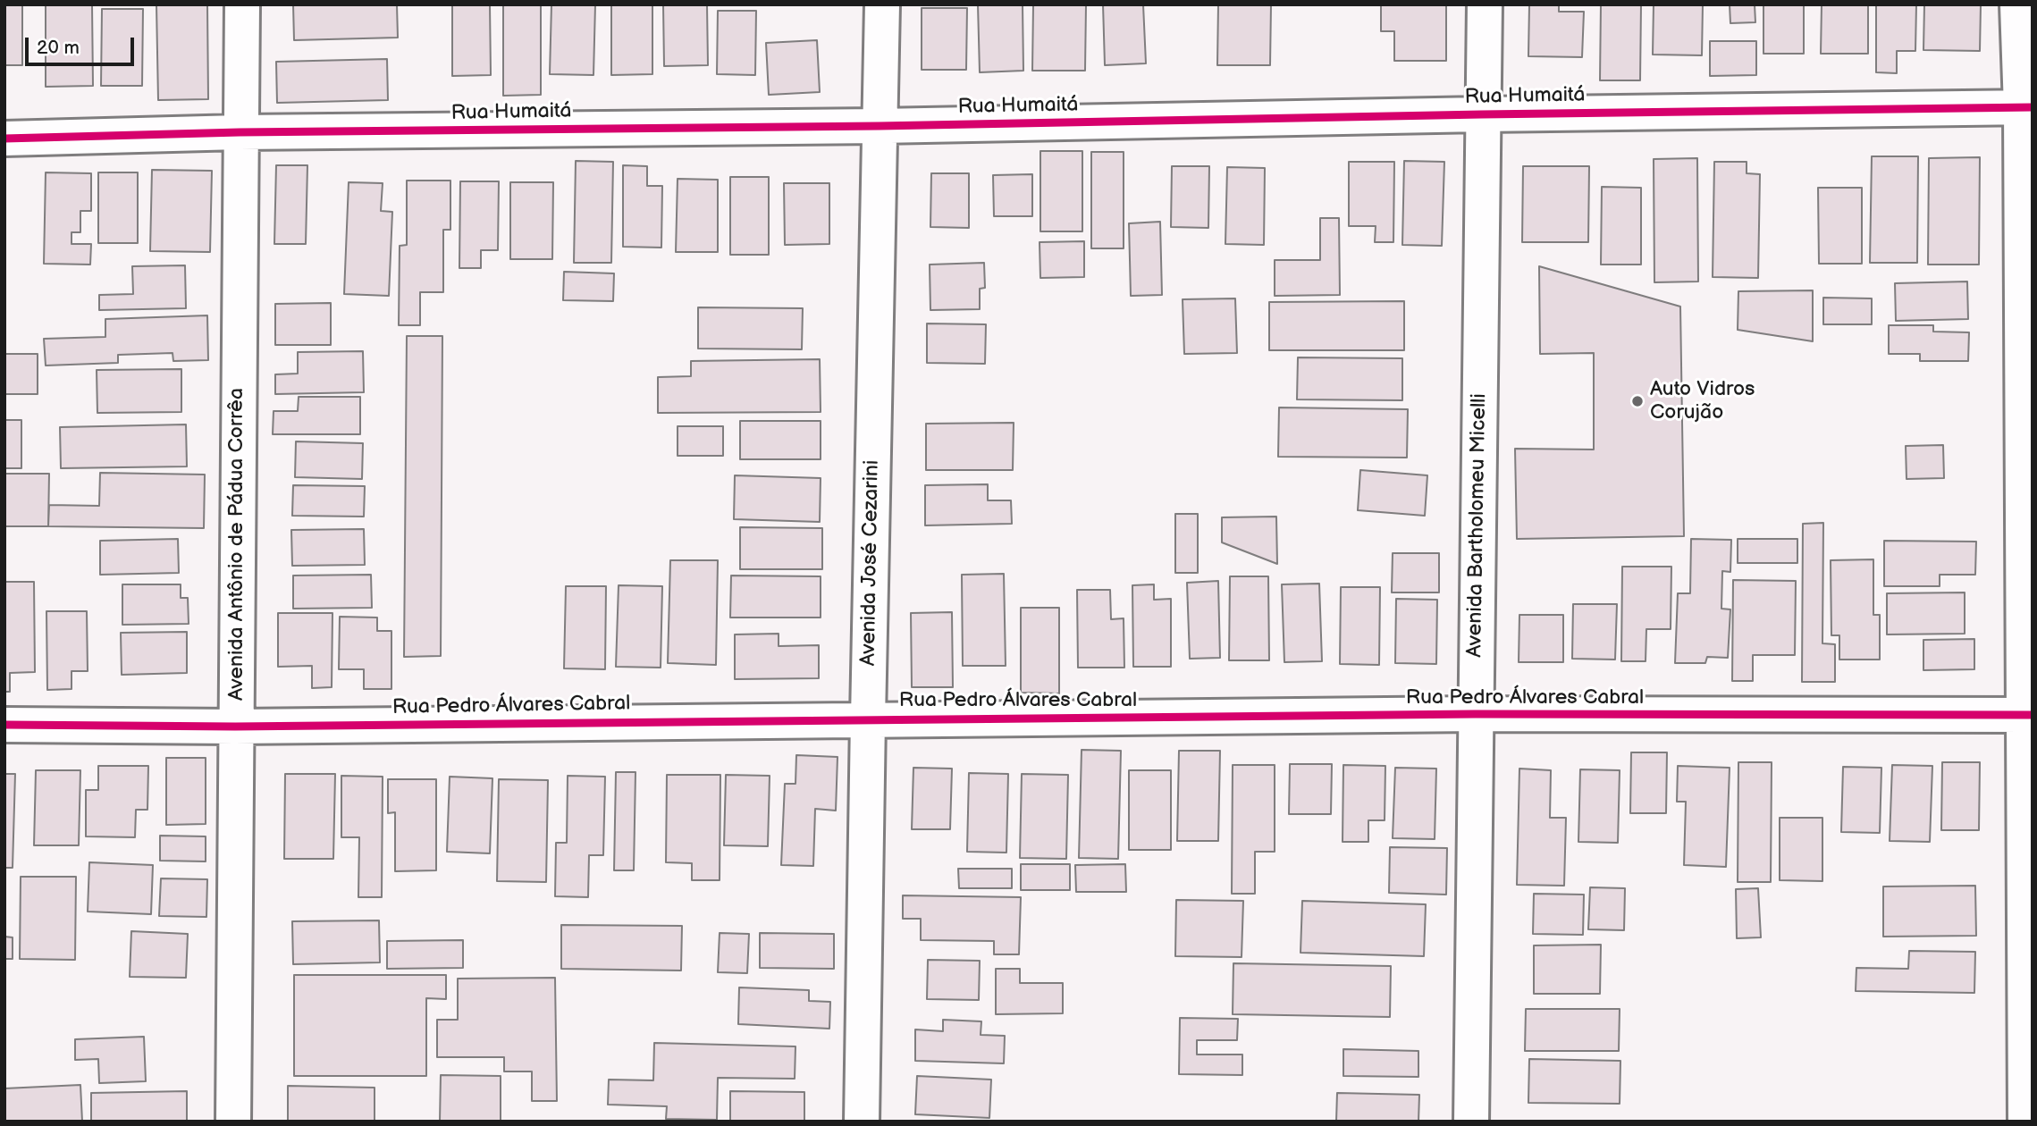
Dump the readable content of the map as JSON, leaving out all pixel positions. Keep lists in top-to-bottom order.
{
  "streets": {
    "street": [
      "Rua Humaitá",
      "Avenida Bartholomeu Micelli",
      "Avenida Antônio de Pádua Corrêa",
      "Avenida José Cezarini",
      "Rua Pedro Álvares Cabral"
    ]
  },
  "crossings": [
    ["Rua Humaitá", "Avenida Bartholomeu Micelli"],
    ["Rua Humaitá", "Avenida Antônio de Pádua Corrêa"],
    ["Rua Humaitá", "Avenida José Cezarini"],
    ["Avenida Bartholomeu Micelli", "Rua Pedro Álvares Cabral"],
    ["Avenida Antônio de Pádua Corrêa", "Rua Pedro Álvares Cabral"],
    ["Avenida José Cezarini", "Rua Pedro Álvares Cabral"]
  ],
  "places": ["Auto Vidros Corujão"],
  "scale_bar": "20 m"
}
